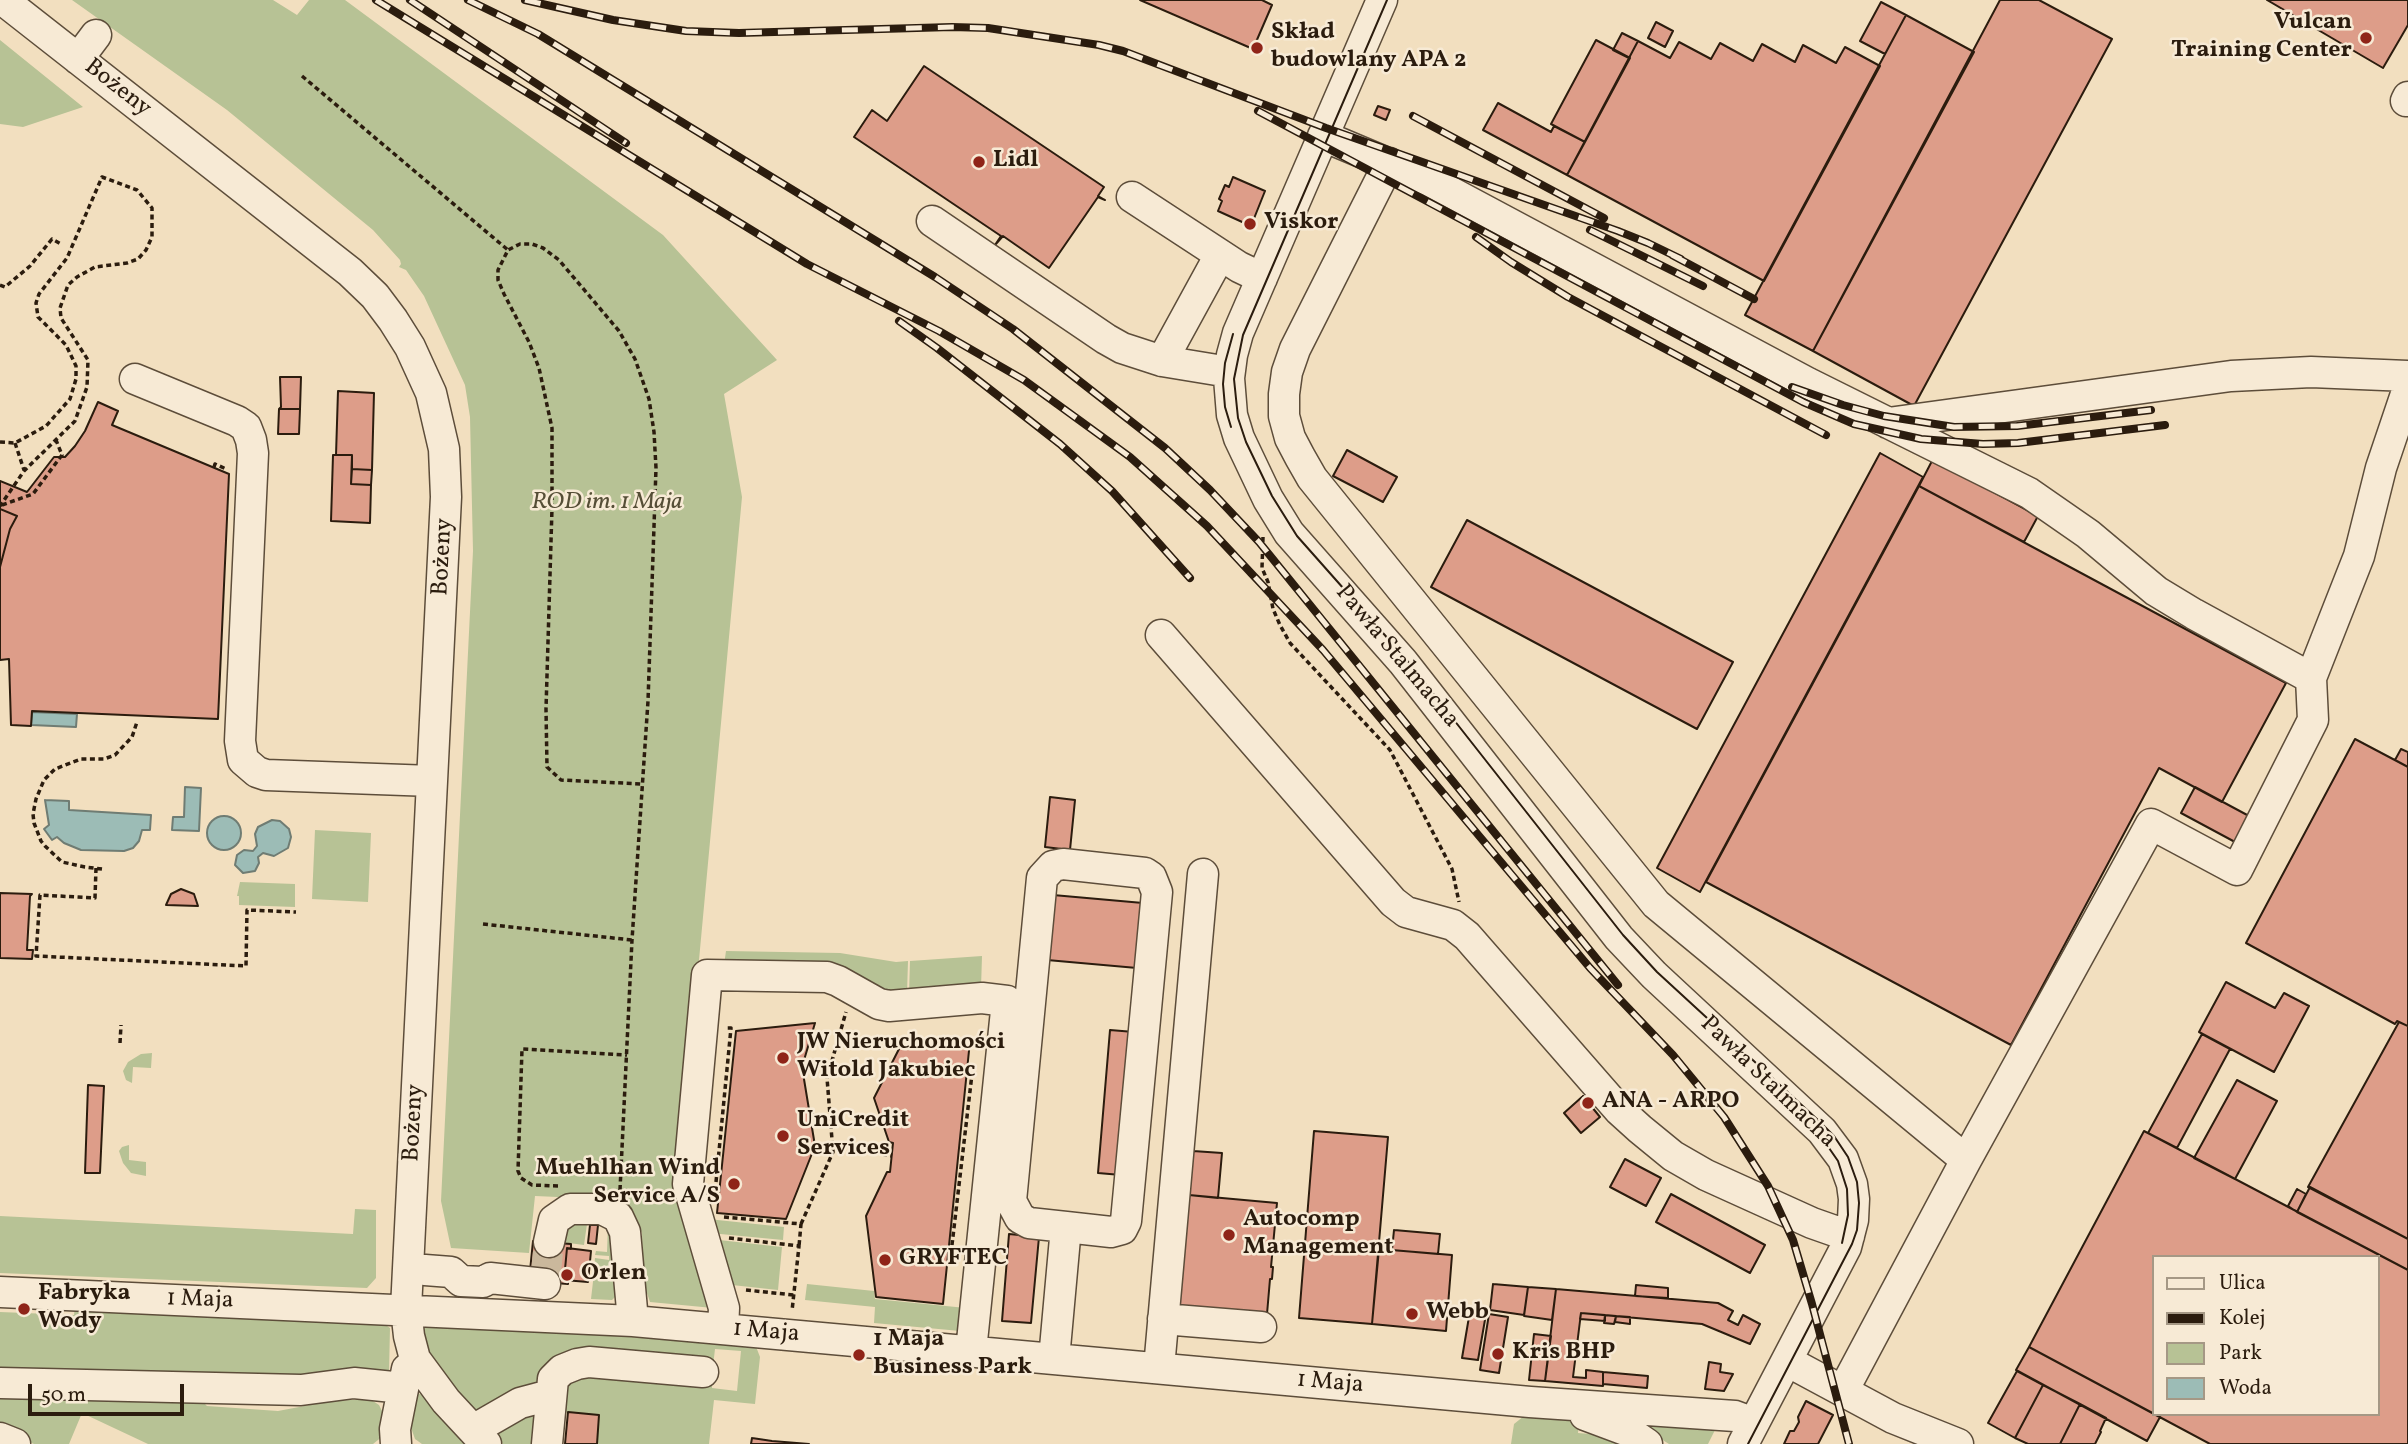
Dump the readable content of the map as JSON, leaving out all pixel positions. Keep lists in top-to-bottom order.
{
  "streets": {
    "street": ["Bożeny", "Pawła Stalmacha", "1 Maja"]
  },
  "crossings": [
    ["Bożeny", "1 Maja"]
  ],
  "parks": ["ROD im. 1 Maja"],
  "places": [
    "Vulcan Training Center",
    "Skład budowlany APA 2",
    "Lidl",
    "Viskor",
    "JW Nieruchomości Witold Jakubiec",
    "ANA - ARPO",
    "UniCredit Services",
    "Muehlhan Wind Service A/S",
    "Autocomp Management",
    "GRYFTEC",
    "Orlen",
    "Fabryka Wody",
    "Webb",
    "Kris BHP",
    "1 Maja Business Park"
  ],
  "legend": [
    "Ulica",
    "Kolej",
    "Park",
    "Woda"
  ],
  "scale_bar": "50 m"
}
